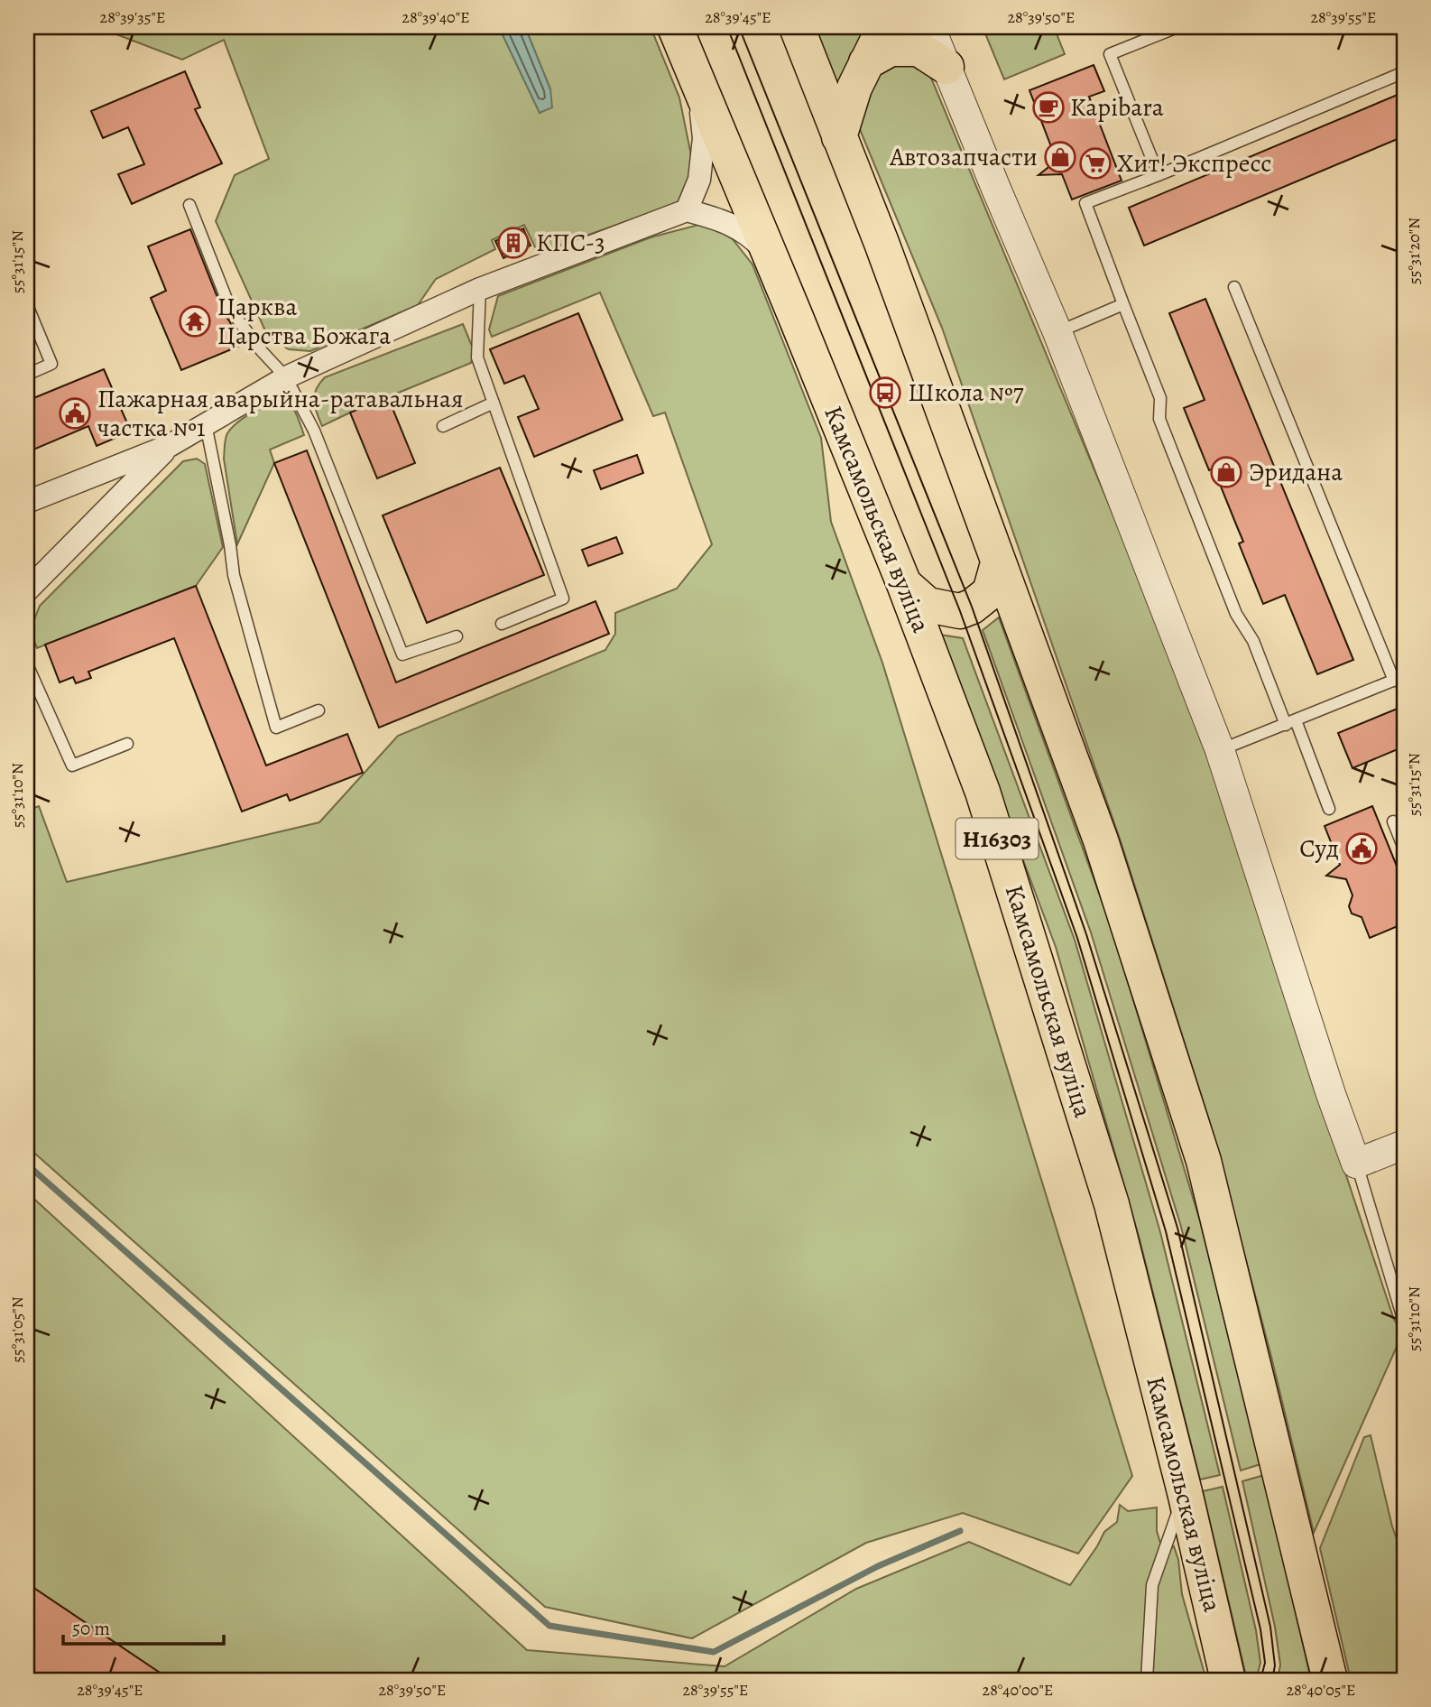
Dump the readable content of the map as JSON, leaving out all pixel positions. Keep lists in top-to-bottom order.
{
  "streets": {
    "main road": ["Камсамольская вуліца", "Н16303"]
  },
  "places": {
    "cafe": ["Kapibara"],
    "shop": ["Автозапчасти", "Эридана"],
    "supermarket": ["Хит! Экспресс"],
    "building": ["КПС-3"],
    "temple": ["Царква Царства Божага"],
    "bus stop": ["Школа №7"],
    "public building": ["Пажарная аварыйна-ратавальная частка №1", "Суд"]
  },
  "scale_bar": "50 m",
  "coordinates": [
    "28°39'35\"E",
    "28°39'40\"E",
    "28°39'45\"E",
    "28°39'50\"E",
    "28°39'55\"E",
    "55°31'20\"N",
    "55°31'15\"N",
    "55°31'10\"N",
    "55°31'05\"N",
    "28°40'00\"E",
    "28°40'05\"E"
  ]
}
